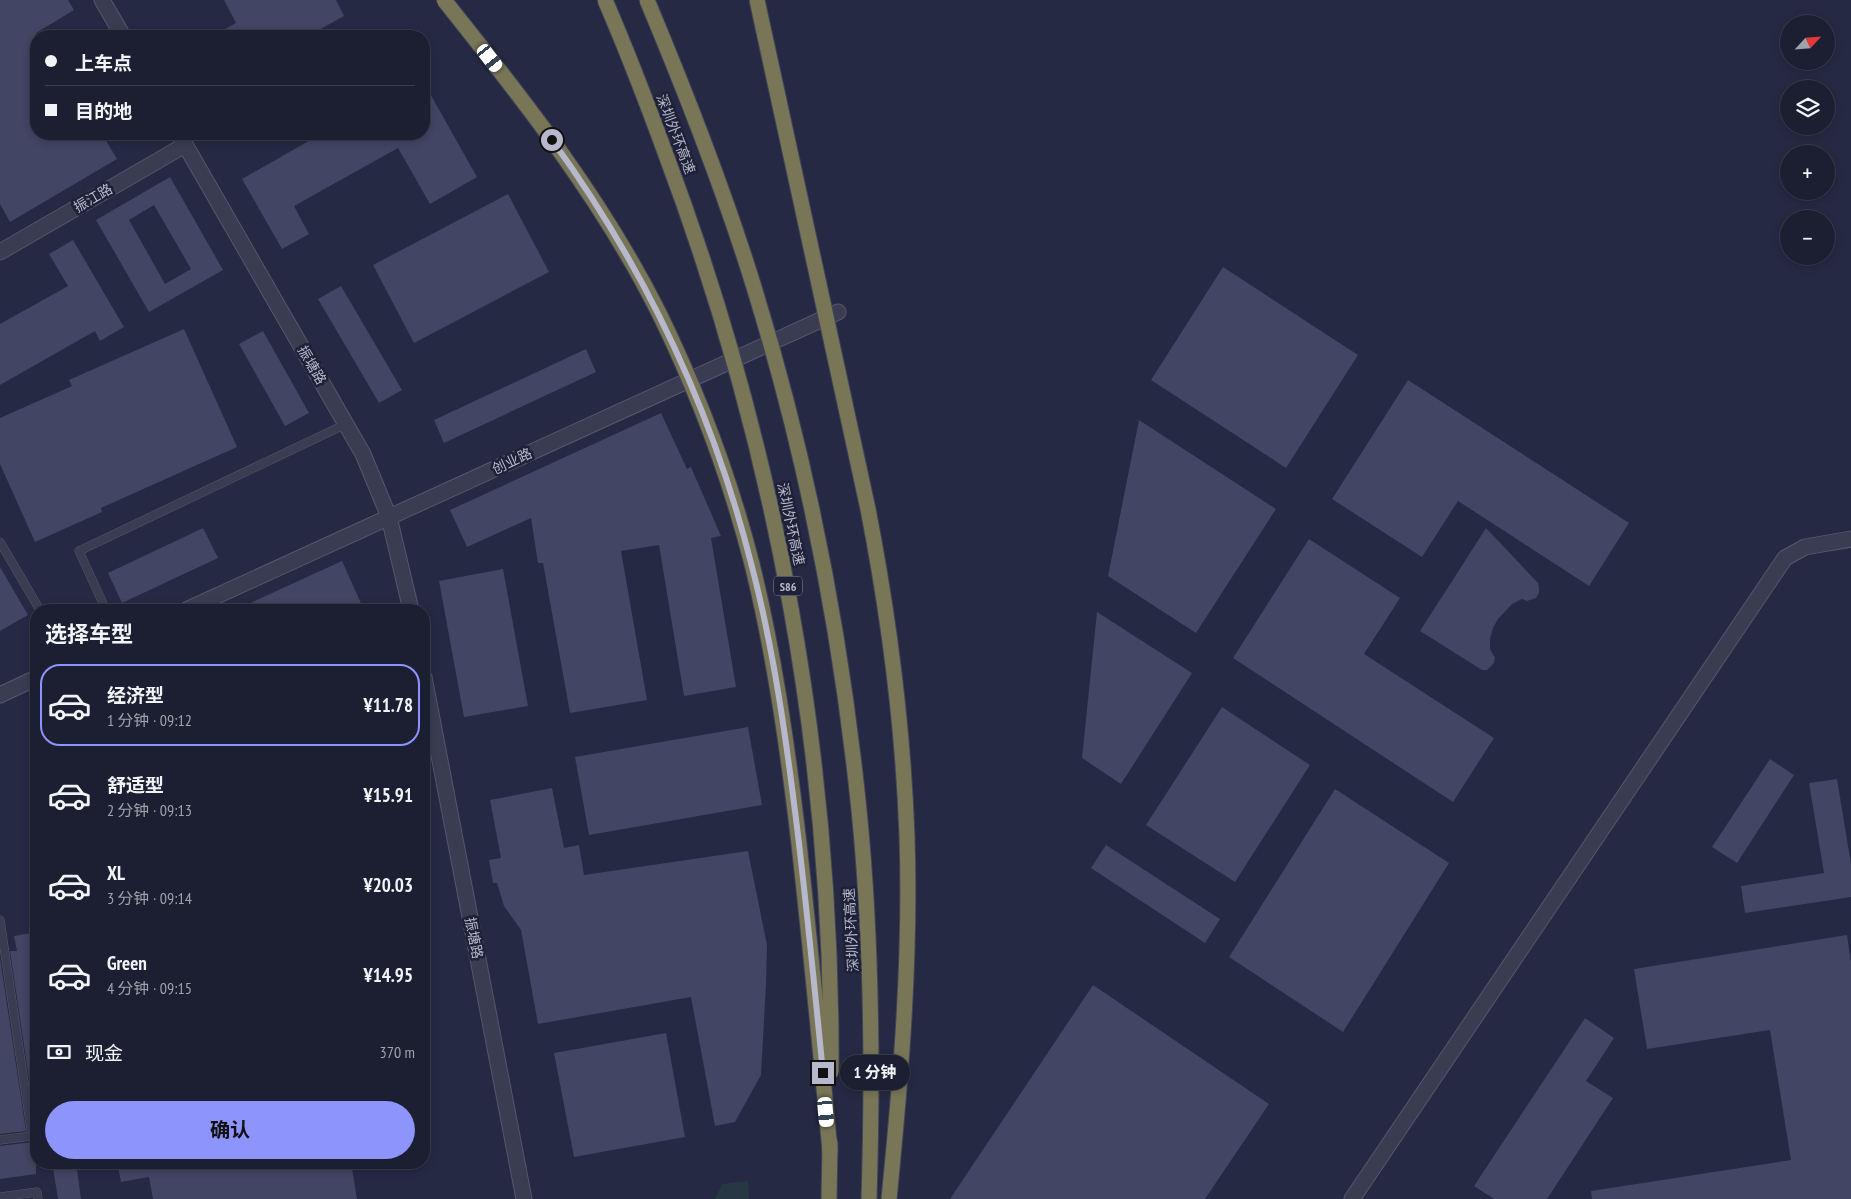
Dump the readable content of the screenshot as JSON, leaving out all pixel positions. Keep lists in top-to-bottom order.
{
  "streets": {
    "highway": ["深圳外环高速", "S86"],
    "street": ["振江路", "振塘路", "创业路"]
  },
  "crossings": [
    ["振塘路", "创业路"]
  ],
  "north": "top right",
  "page": {
    "map_buttons": ["+", "−"],
    "banner": ["上车点", "目的地"],
    "heading": "选择车型",
    "list": [
      {
        "name": "经济型",
        "note": "1 分钟 · 09:12",
        "value": "¥11.78"
      },
      {
        "name": "舒适型",
        "note": "2 分钟 · 09:13",
        "value": "¥15.91"
      },
      {
        "name": "XL",
        "note": "3 分钟 · 09:14",
        "value": "¥20.03"
      },
      {
        "name": "Green",
        "note": "4 分钟 · 09:15",
        "value": "¥14.95"
      }
    ],
    "pay": ["现金", "370 m"],
    "bubble": "1 分钟",
    "buttons": "确认"
  }
}
